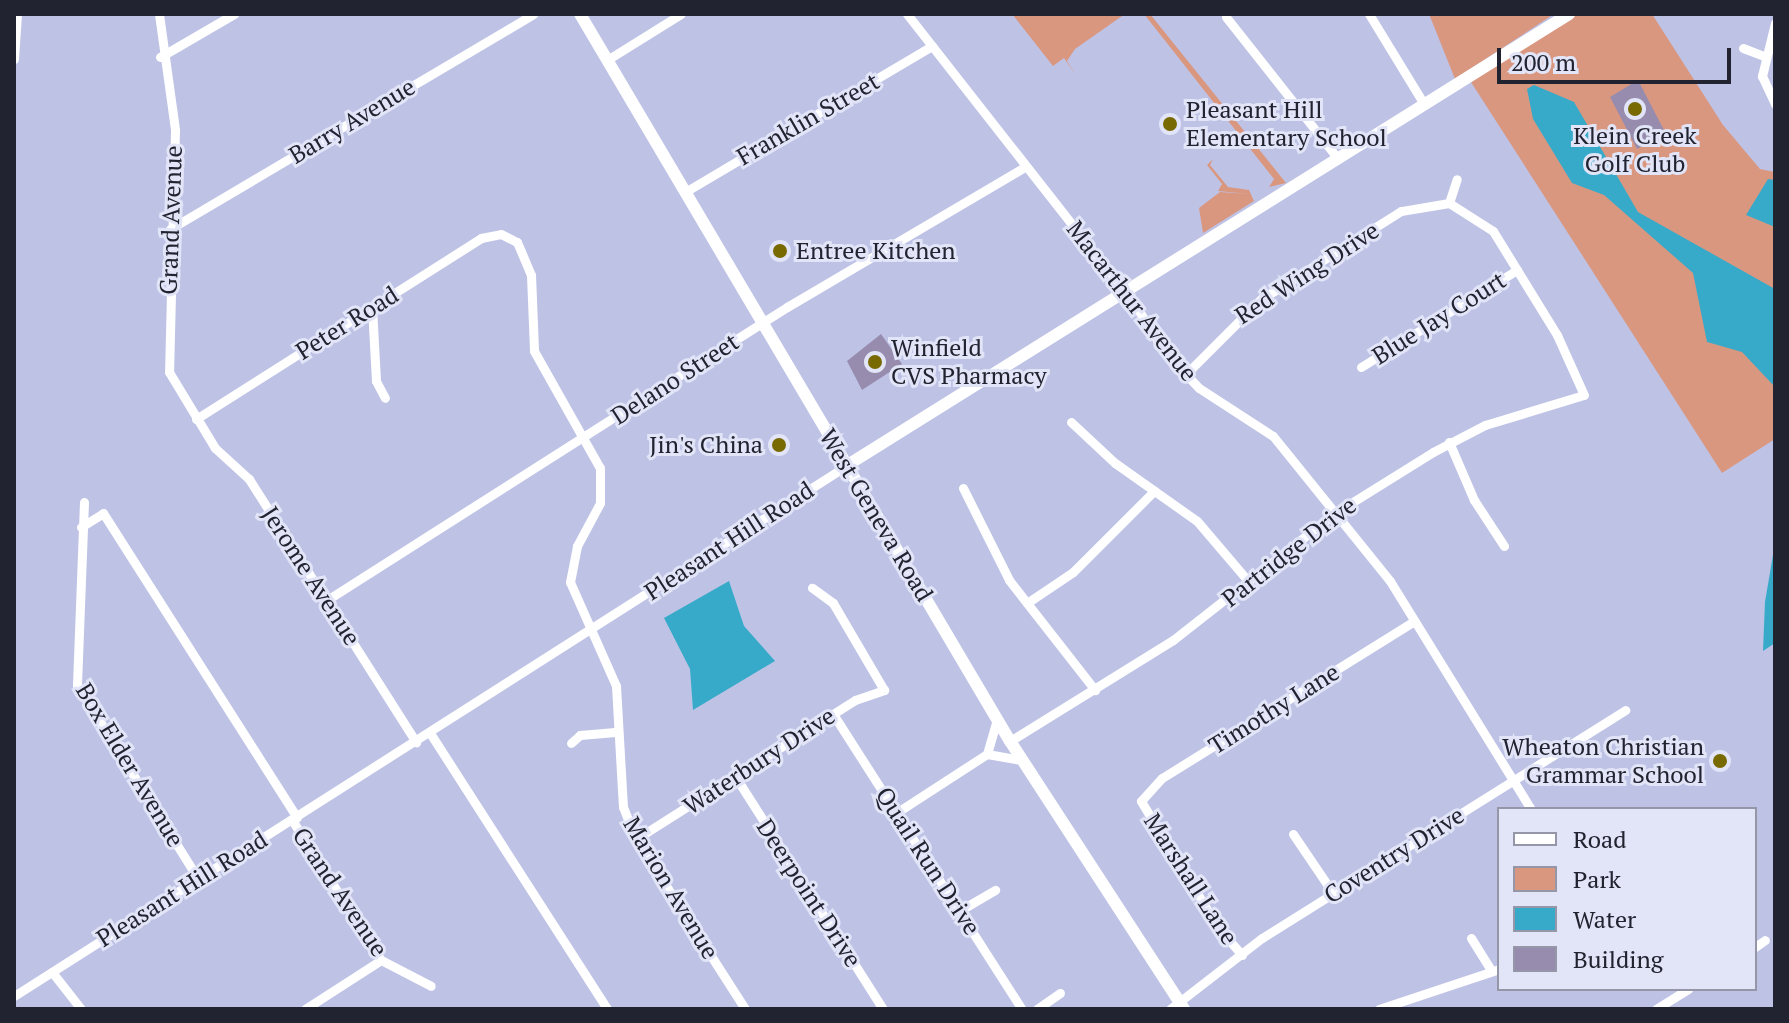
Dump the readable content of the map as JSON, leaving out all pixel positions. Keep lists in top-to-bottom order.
{
  "streets": {
    "main road": ["West Geneva Road", "Pleasant Hill Road"],
    "street": [
      "Franklin Street",
      "Barry Avenue",
      "Grand Avenue",
      "Red Wing Drive",
      "Macarthur Avenue",
      "Blue Jay Court",
      "Peter Road",
      "Delano Street",
      "Partridge Drive",
      "Jerome Avenue",
      "Timothy Lane",
      "Waterbury Drive",
      "Box Elder Avenue",
      "Coventry Drive",
      "Quail Run Drive",
      "Marshall Lane",
      "Marion Avenue",
      "Deerpoint Drive"
    ]
  },
  "crossings": [
    ["Franklin Street", "Macarthur Avenue"],
    ["Franklin Street", "West Geneva Road"],
    ["Barry Avenue", "Grand Avenue"],
    ["Grand Avenue", "Peter Road"],
    ["Grand Avenue", "Pleasant Hill Road"],
    ["Grand Avenue", "Jerome Avenue"],
    ["Grand Avenue", "Box Elder Avenue"],
    ["Red Wing Drive", "Macarthur Avenue"],
    ["Macarthur Avenue", "Delano Street"],
    ["Macarthur Avenue", "Pleasant Hill Road"],
    ["Macarthur Avenue", "Partridge Drive"],
    ["Macarthur Avenue", "Timothy Lane"],
    ["Macarthur Avenue", "Coventry Drive"],
    ["Blue Jay Court", "Partridge Drive"],
    ["Peter Road", "Jerome Avenue"],
    ["Peter Road", "Marion Avenue"],
    ["Delano Street", "West Geneva Road"],
    ["Delano Street", "Jerome Avenue"],
    ["Delano Street", "Marion Avenue"],
    ["West Geneva Road", "Pleasant Hill Road"],
    ["West Geneva Road", "Partridge Drive"],
    ["West Geneva Road", "Coventry Drive"],
    ["Pleasant Hill Road", "Jerome Avenue"],
    ["Pleasant Hill Road", "Box Elder Avenue"],
    ["Pleasant Hill Road", "Marion Avenue"],
    ["Timothy Lane", "Marshall Lane"],
    ["Waterbury Drive", "Quail Run Drive"],
    ["Waterbury Drive", "Marion Avenue"],
    ["Waterbury Drive", "Deerpoint Drive"],
    ["Coventry Drive", "Marshall Lane"]
  ],
  "places": [
    "Klein Creek Golf Club",
    "Pleasant Hill Elementary School",
    "Entree Kitchen",
    "Winfield CVS Pharmacy",
    "Jin's China",
    "Wheaton Christian Grammar School"
  ],
  "legend": [
    "Road",
    "Park",
    "Water",
    "Building"
  ],
  "scale_bar": "200 m"
}
